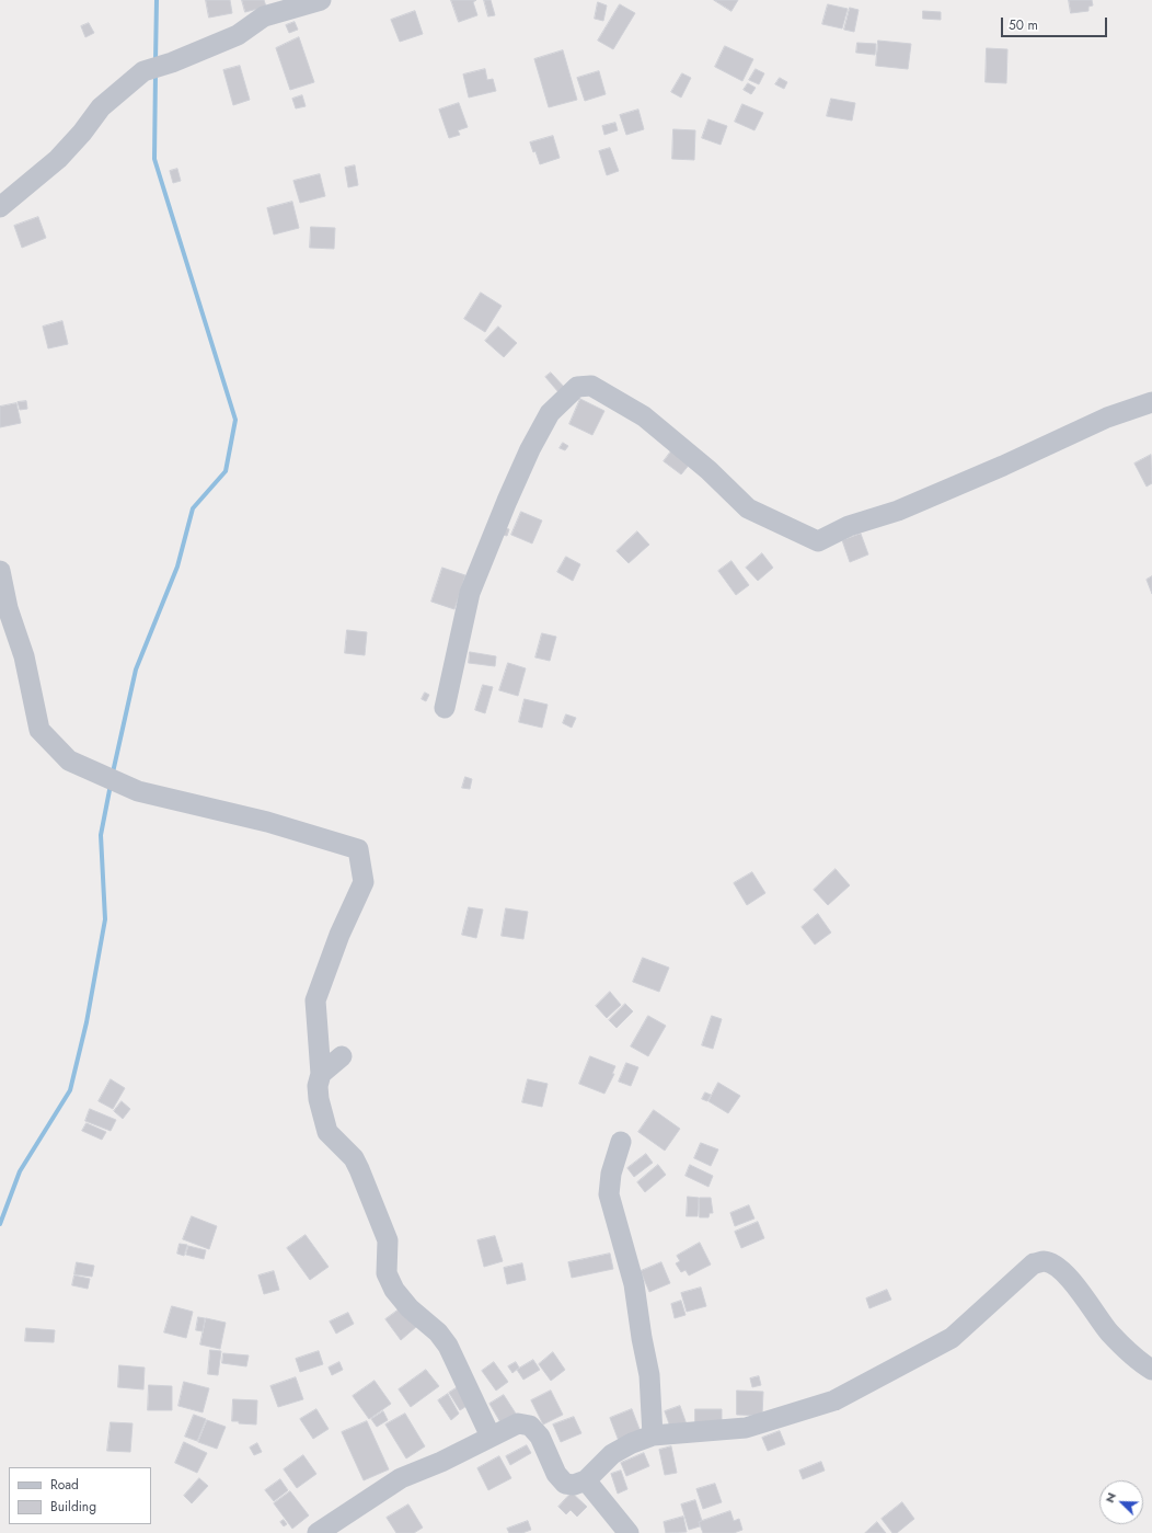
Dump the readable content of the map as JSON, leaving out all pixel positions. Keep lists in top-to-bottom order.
{
  "legend": ["Road", "Building"],
  "scale_bar": "50 m",
  "north": "top left"
}
